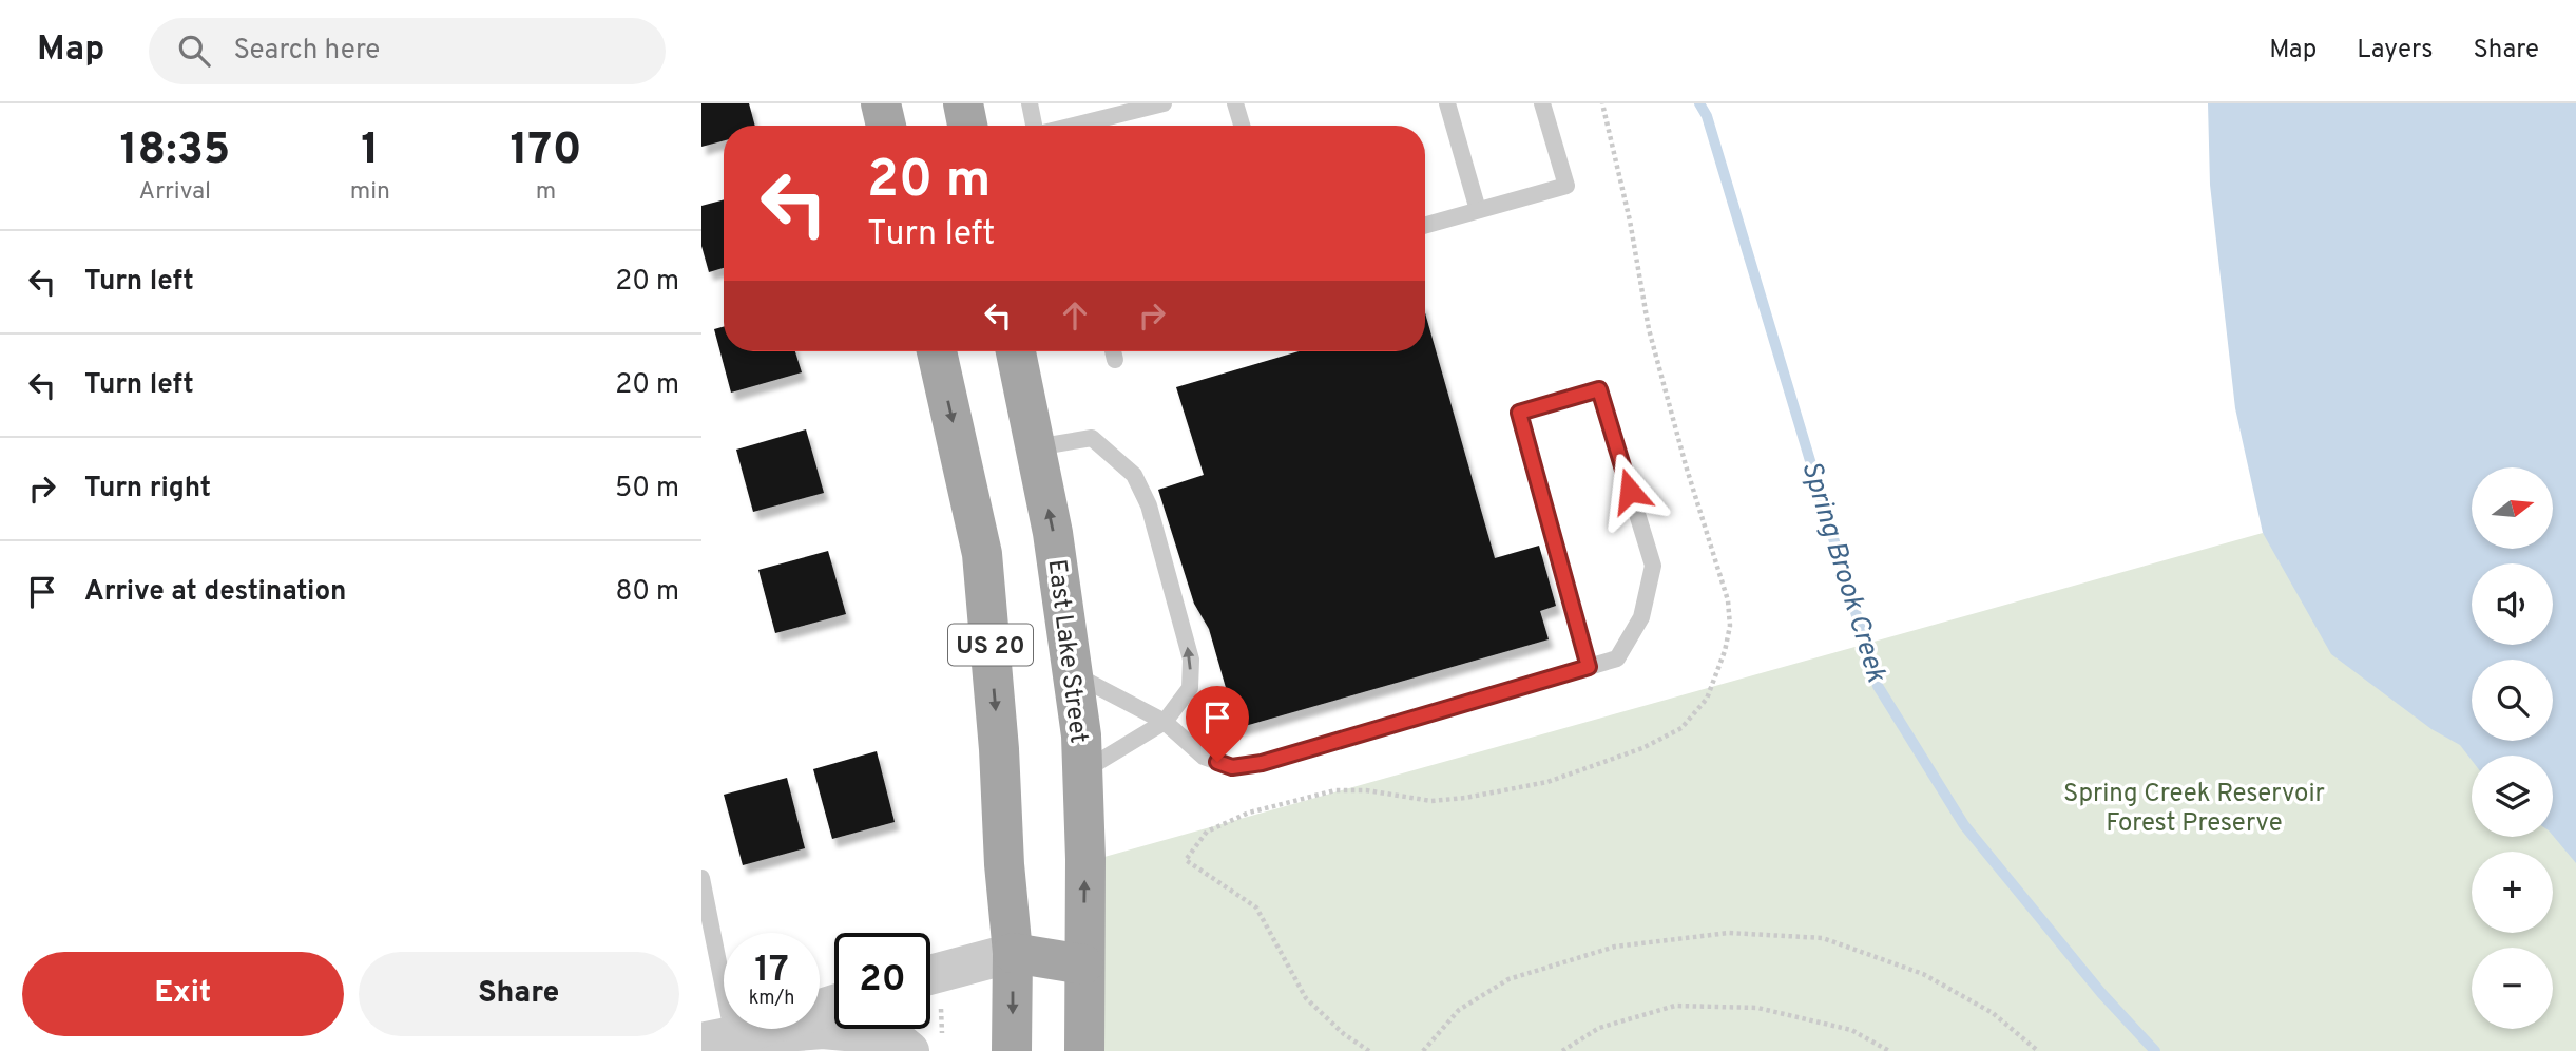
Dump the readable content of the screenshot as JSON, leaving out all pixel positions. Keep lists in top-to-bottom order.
{
  "streets": {
    "main road": ["US 20", "East Lake Street"]
  },
  "crossings": [
    ["US 20", "East Lake Street"]
  ],
  "water": ["Spring Brook Creek"],
  "parks": ["Spring Creek Reservoir Forest Preserve"],
  "north": "right",
  "page": {
    "header": "Map",
    "search": "Search here",
    "nav": ["Map", "Layers", "Share"],
    "eta": [
      "18:35",
      "Arrival",
      "1",
      "min",
      "170",
      "m"
    ],
    "turn": ["20 m", "Turn left"],
    "list": [
      {
        "name": "Turn left",
        "value": "20 m"
      },
      {
        "name": "Turn left",
        "value": "20 m"
      },
      {
        "name": "Turn right",
        "value": "50 m"
      },
      {
        "name": "Arrive at destination",
        "value": "80 m"
      }
    ],
    "map_buttons": ["+", "−"],
    "speed": "17 km/h",
    "limit": "20",
    "buttons": ["Exit", "Share"]
  }
}
